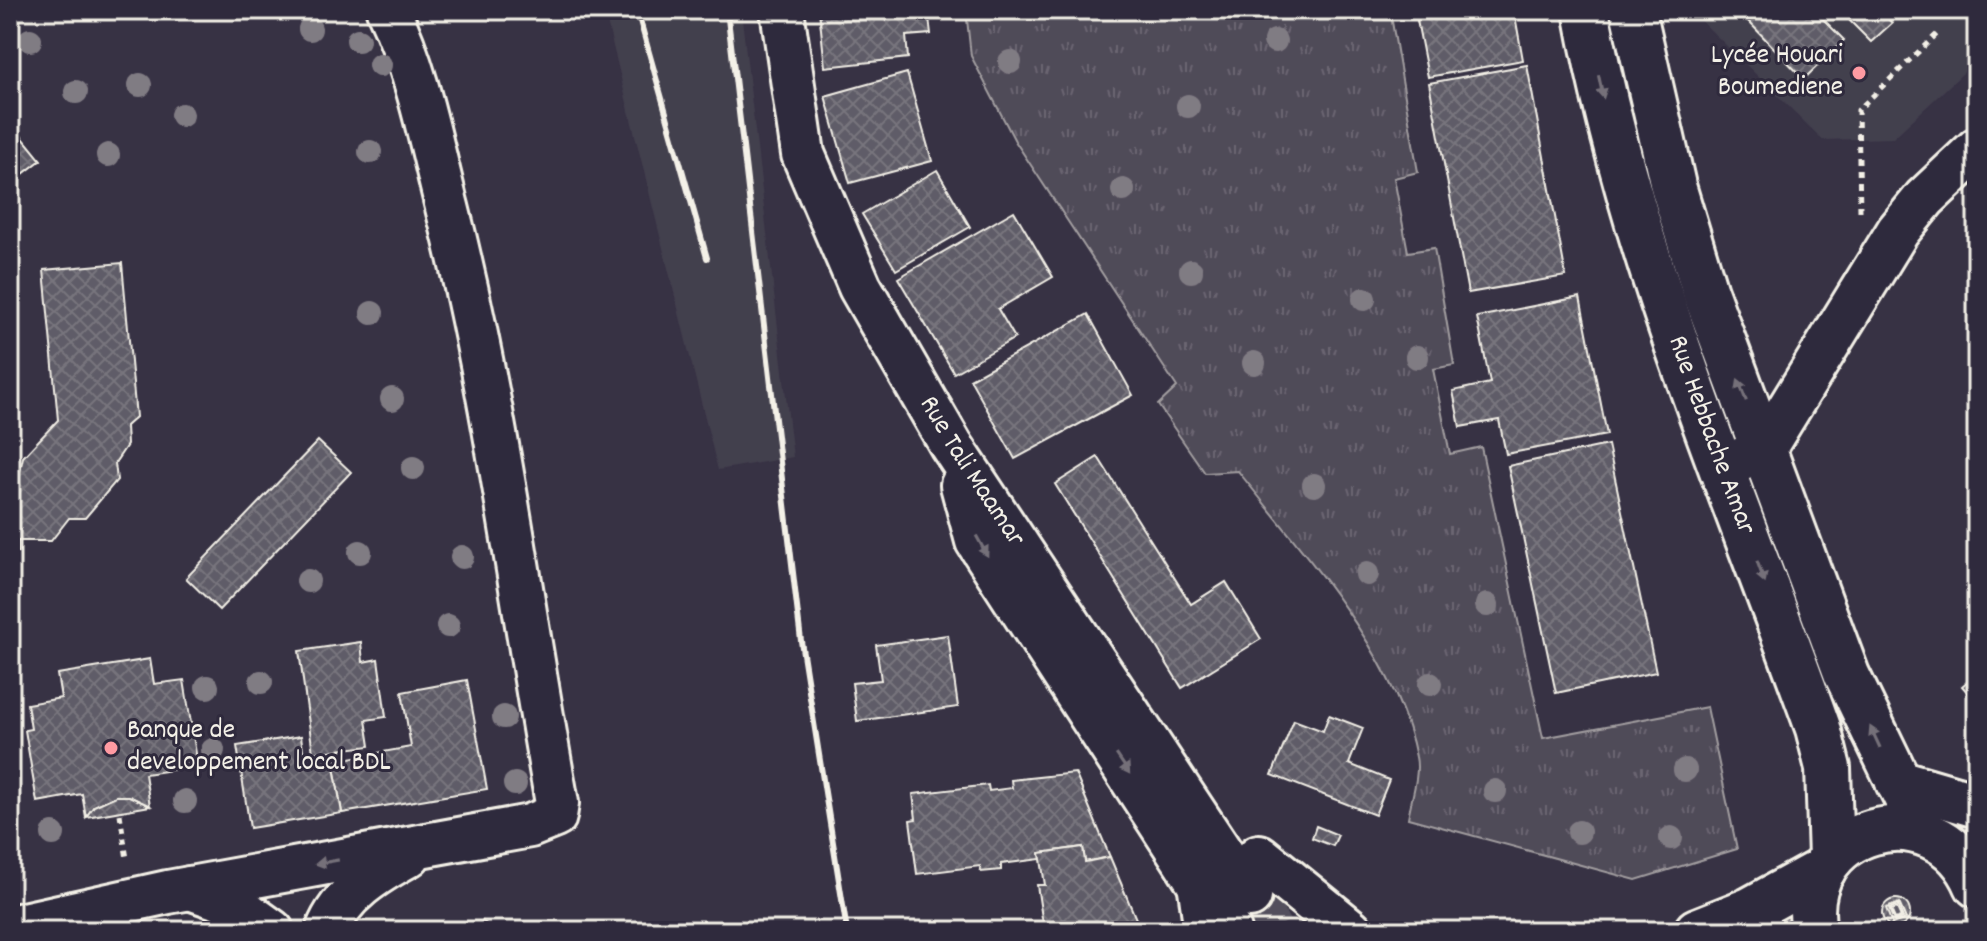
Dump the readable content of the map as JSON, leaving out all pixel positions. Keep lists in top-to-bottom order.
{
  "streets": {
    "main road": ["Rue Hebbache Amar"],
    "street": ["Rue Tali Maamar"]
  },
  "places": ["Lycée Houari Boumediene", "Banque de developpement local BDL"]
}
